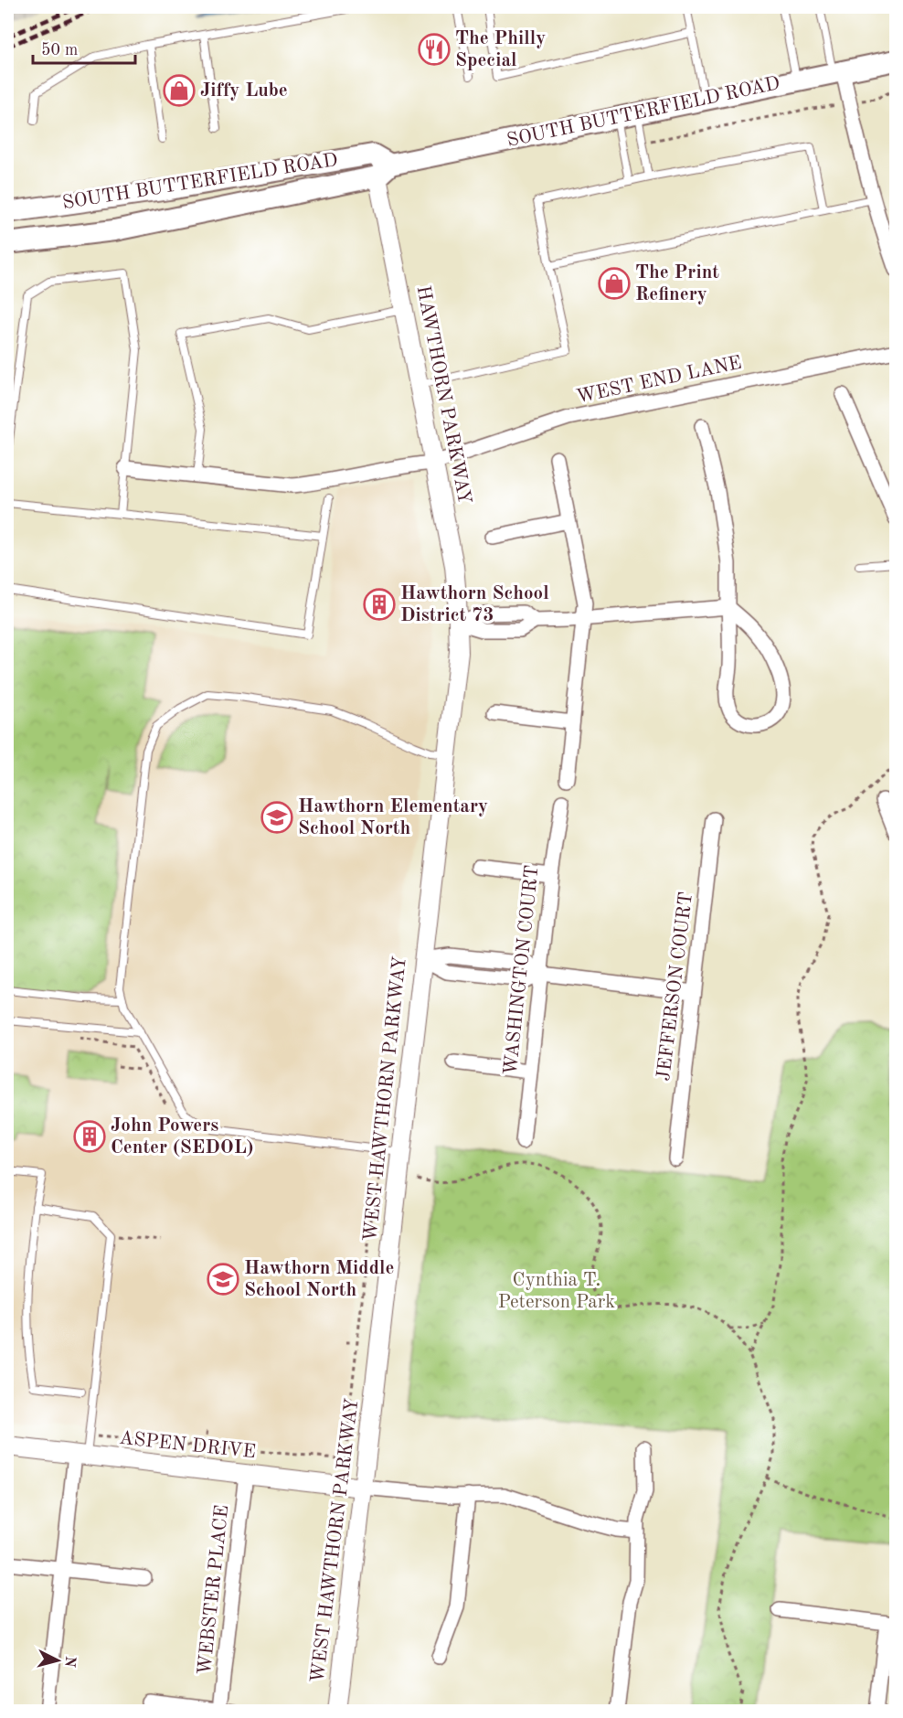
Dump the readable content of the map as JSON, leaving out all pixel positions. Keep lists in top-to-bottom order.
{
  "streets": {
    "main road": ["SOUTH BUTTERFIELD ROAD"],
    "street": [
      "WEST END LANE",
      "HAWTHORN PARKWAY",
      "WASHINGTON COURT",
      "JEFFERSON COURT",
      "WEST HAWTHORN PARKWAY",
      "ASPEN DRIVE",
      "WEBSTER PLACE"
    ]
  },
  "crossings": [
    ["SOUTH BUTTERFIELD ROAD", "HAWTHORN PARKWAY"],
    ["WEST END LANE", "HAWTHORN PARKWAY"],
    ["HAWTHORN PARKWAY", "WEST HAWTHORN PARKWAY"],
    ["WEST HAWTHORN PARKWAY", "ASPEN DRIVE"],
    ["ASPEN DRIVE", "WEBSTER PLACE"]
  ],
  "parks": ["Cynthia T. Peterson Park"],
  "places": {
    "restaurant": ["The Philly Special"],
    "shop": ["Jiffy Lube", "The Print Refinery"],
    "building": ["Hawthorn School District 73", "John Powers Center (SEDOL)"],
    "school or university": ["Hawthorn Elementary School North", "Hawthorn Middle School North"]
  },
  "scale_bar": "50 m",
  "north": "right"
}
